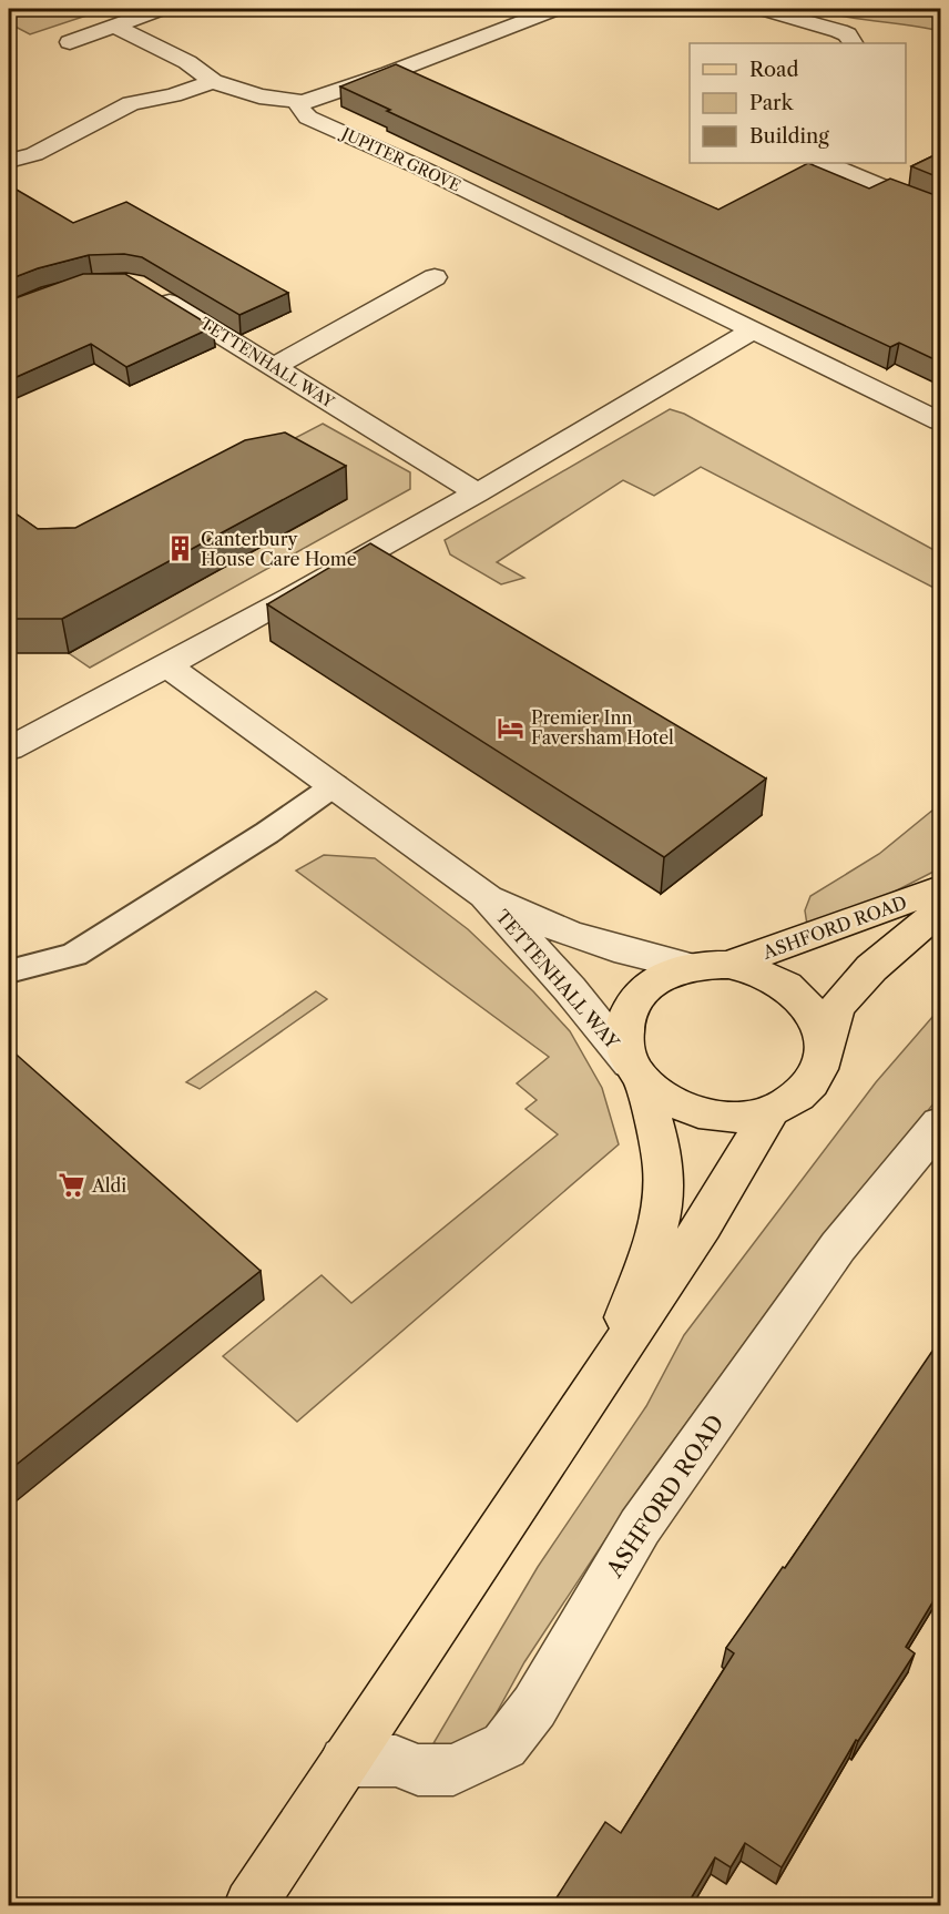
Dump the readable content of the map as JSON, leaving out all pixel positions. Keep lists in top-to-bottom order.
{
  "streets": {
    "main road": ["ASHFORD ROAD"],
    "street": ["JUPITER GROVE", "TETTENHALL WAY"]
  },
  "crossings": [
    ["TETTENHALL WAY", "ASHFORD ROAD"]
  ],
  "places": {
    "building": ["Canterbury House Care Home"],
    "hotel": ["Premier Inn Faversham Hotel"],
    "supermarket": ["Aldi"]
  },
  "legend": ["Road", "Park", "Building"]
}
